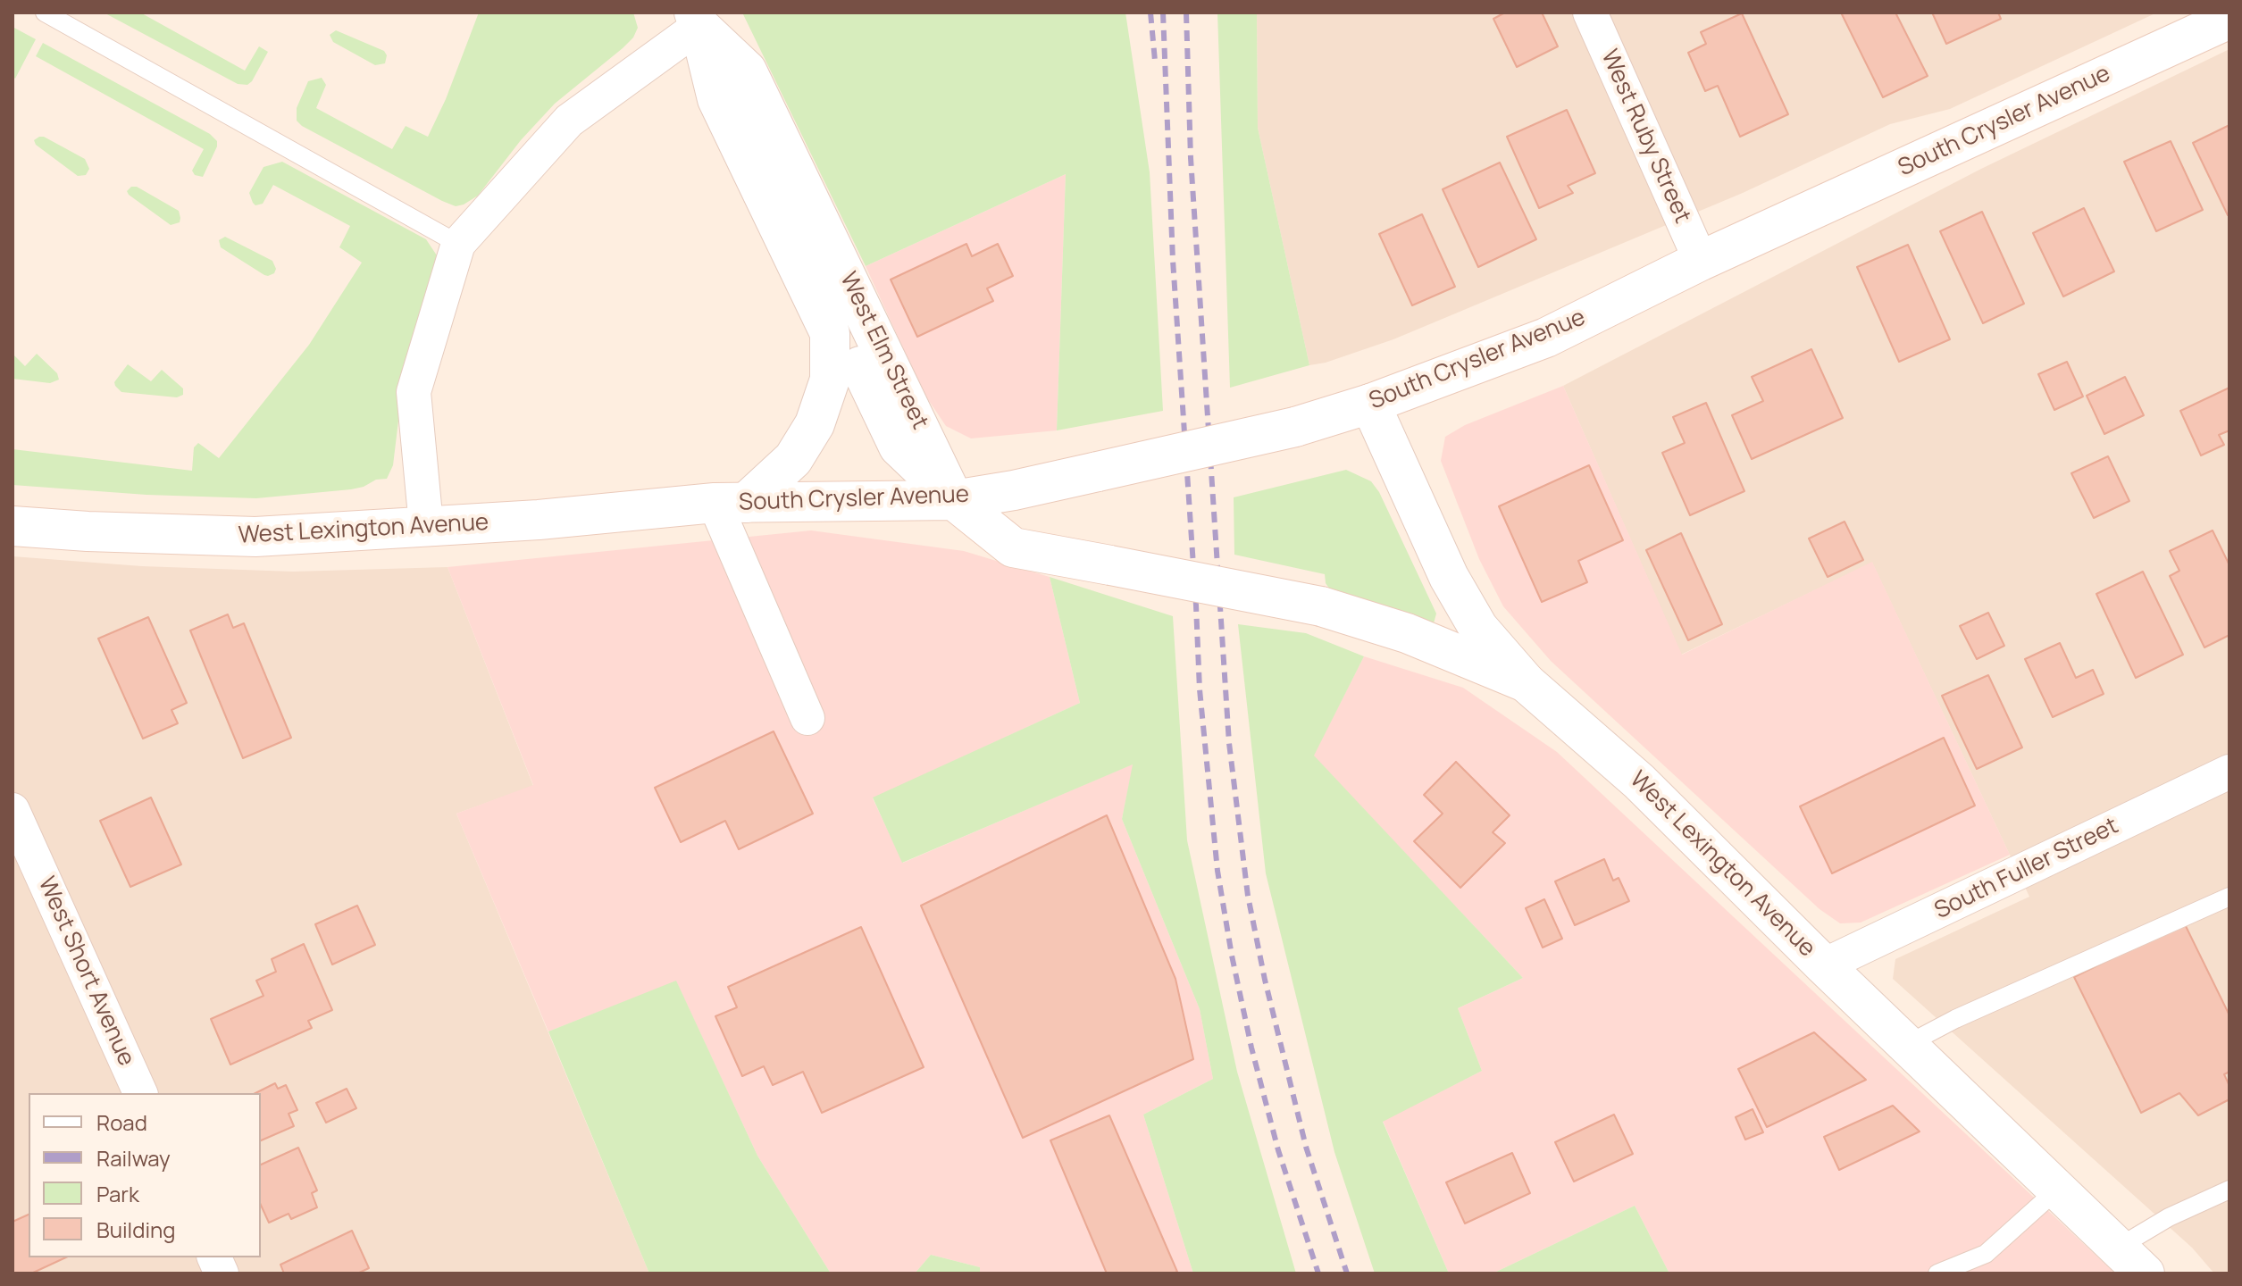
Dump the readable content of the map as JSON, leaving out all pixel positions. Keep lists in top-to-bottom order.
{
  "streets": {
    "main road": ["South Crysler Avenue", "West Elm Street", "West Lexington Avenue"],
    "street": ["West Ruby Street", "South Fuller Street", "West Short Avenue"]
  },
  "crossings": [
    ["South Crysler Avenue", "West Ruby Street"],
    ["South Crysler Avenue", "West Elm Street"],
    ["South Crysler Avenue", "West Lexington Avenue"],
    ["West Elm Street", "West Lexington Avenue"],
    ["West Lexington Avenue", "South Fuller Street"]
  ],
  "legend": [
    "Road",
    "Railway",
    "Park",
    "Building"
  ]
}
